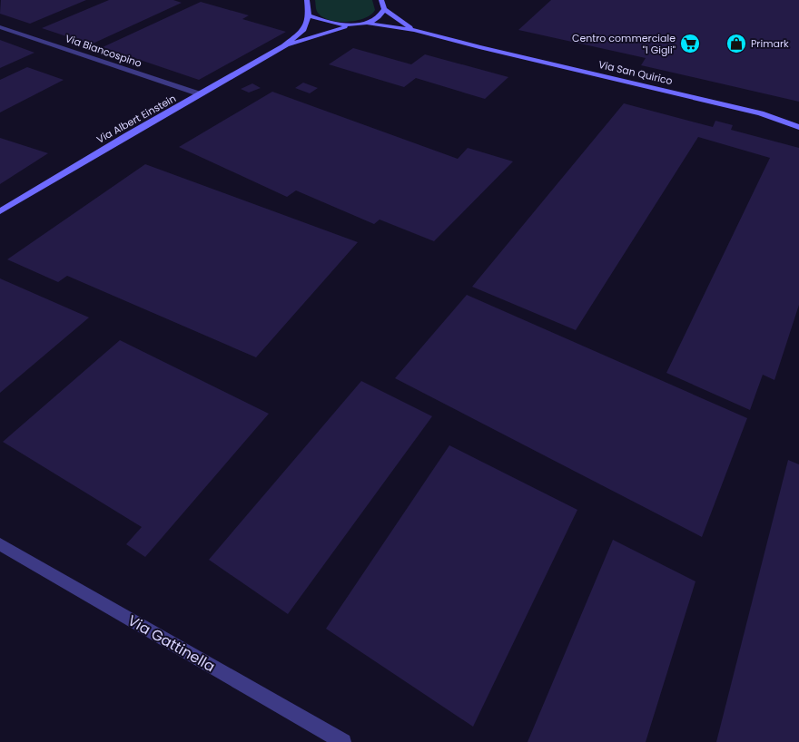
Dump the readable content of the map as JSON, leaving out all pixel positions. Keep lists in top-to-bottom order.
{
  "streets": {
    "street": [
      "Via Biancospino",
      "Via San Quirico",
      "Via Albert Einstein",
      "Via Gattinella"
    ]
  },
  "crossings": [
    ["Via Biancospino", "Via Albert Einstein"],
    ["Via San Quirico", "Via Albert Einstein"]
  ],
  "places": {
    "supermarket": ["Centro commerciale \"I Gigli\""],
    "shop": ["Primark"]
  }
}
